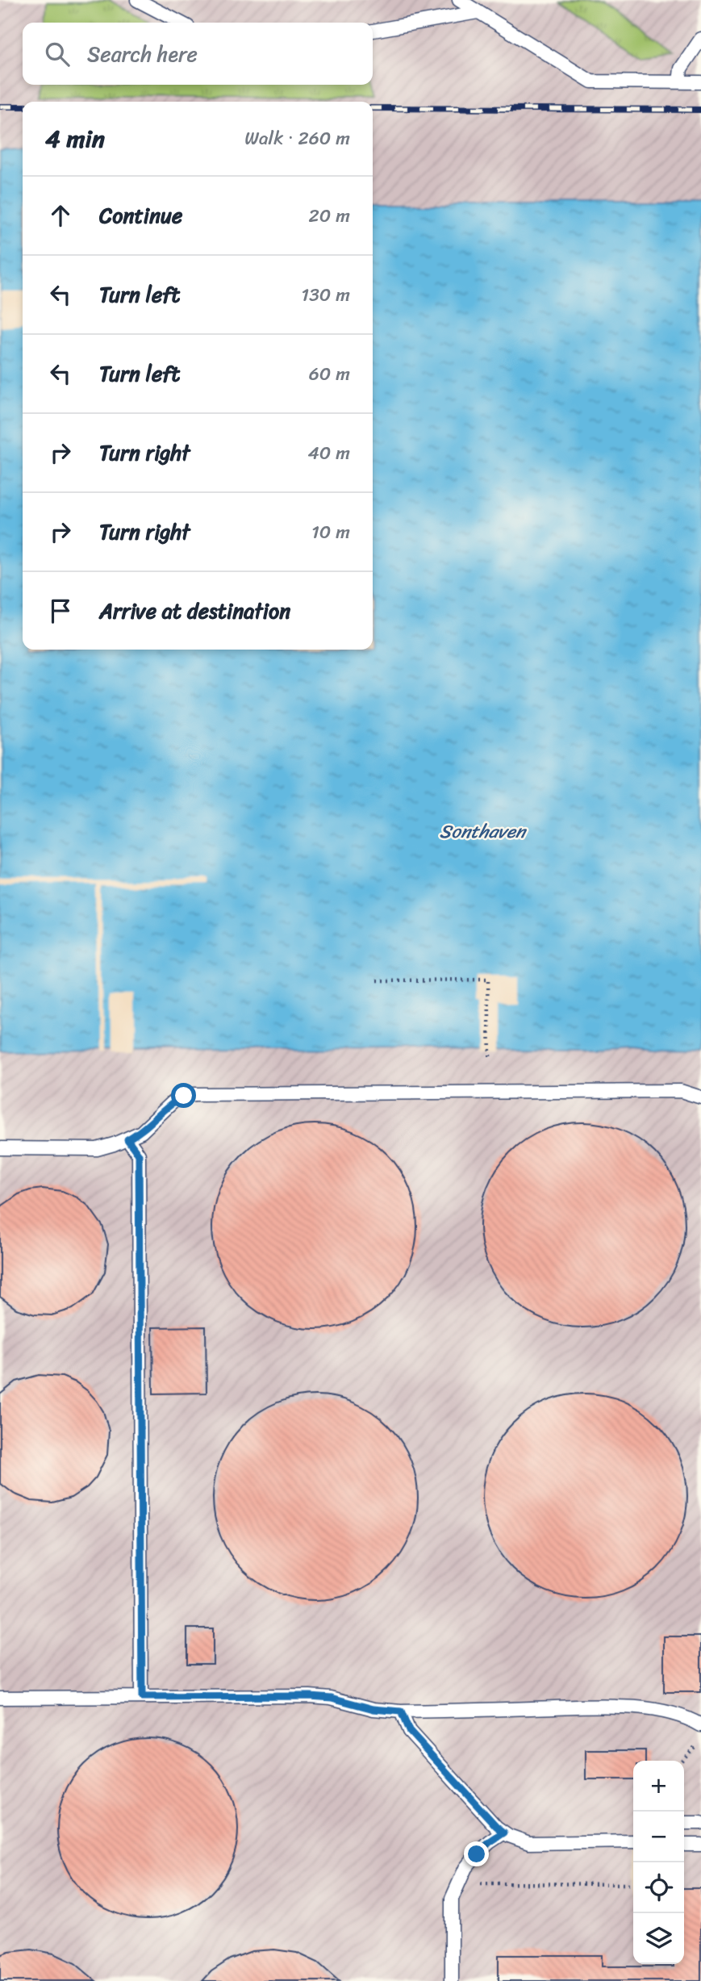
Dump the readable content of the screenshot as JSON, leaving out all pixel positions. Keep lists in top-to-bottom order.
{
  "water": ["Sonthaven"],
  "page": {
    "search": "Search here",
    "heading": ["4 min", "Walk · 260 m"],
    "list": [
      ["Continue", "20 m"],
      ["Turn left", "130 m"],
      ["Turn left", "60 m"],
      ["Turn right", "40 m"],
      ["Turn right", "10 m"],
      "Arrive at destination"
    ],
    "map_buttons": ["+", "−"]
  }
}
